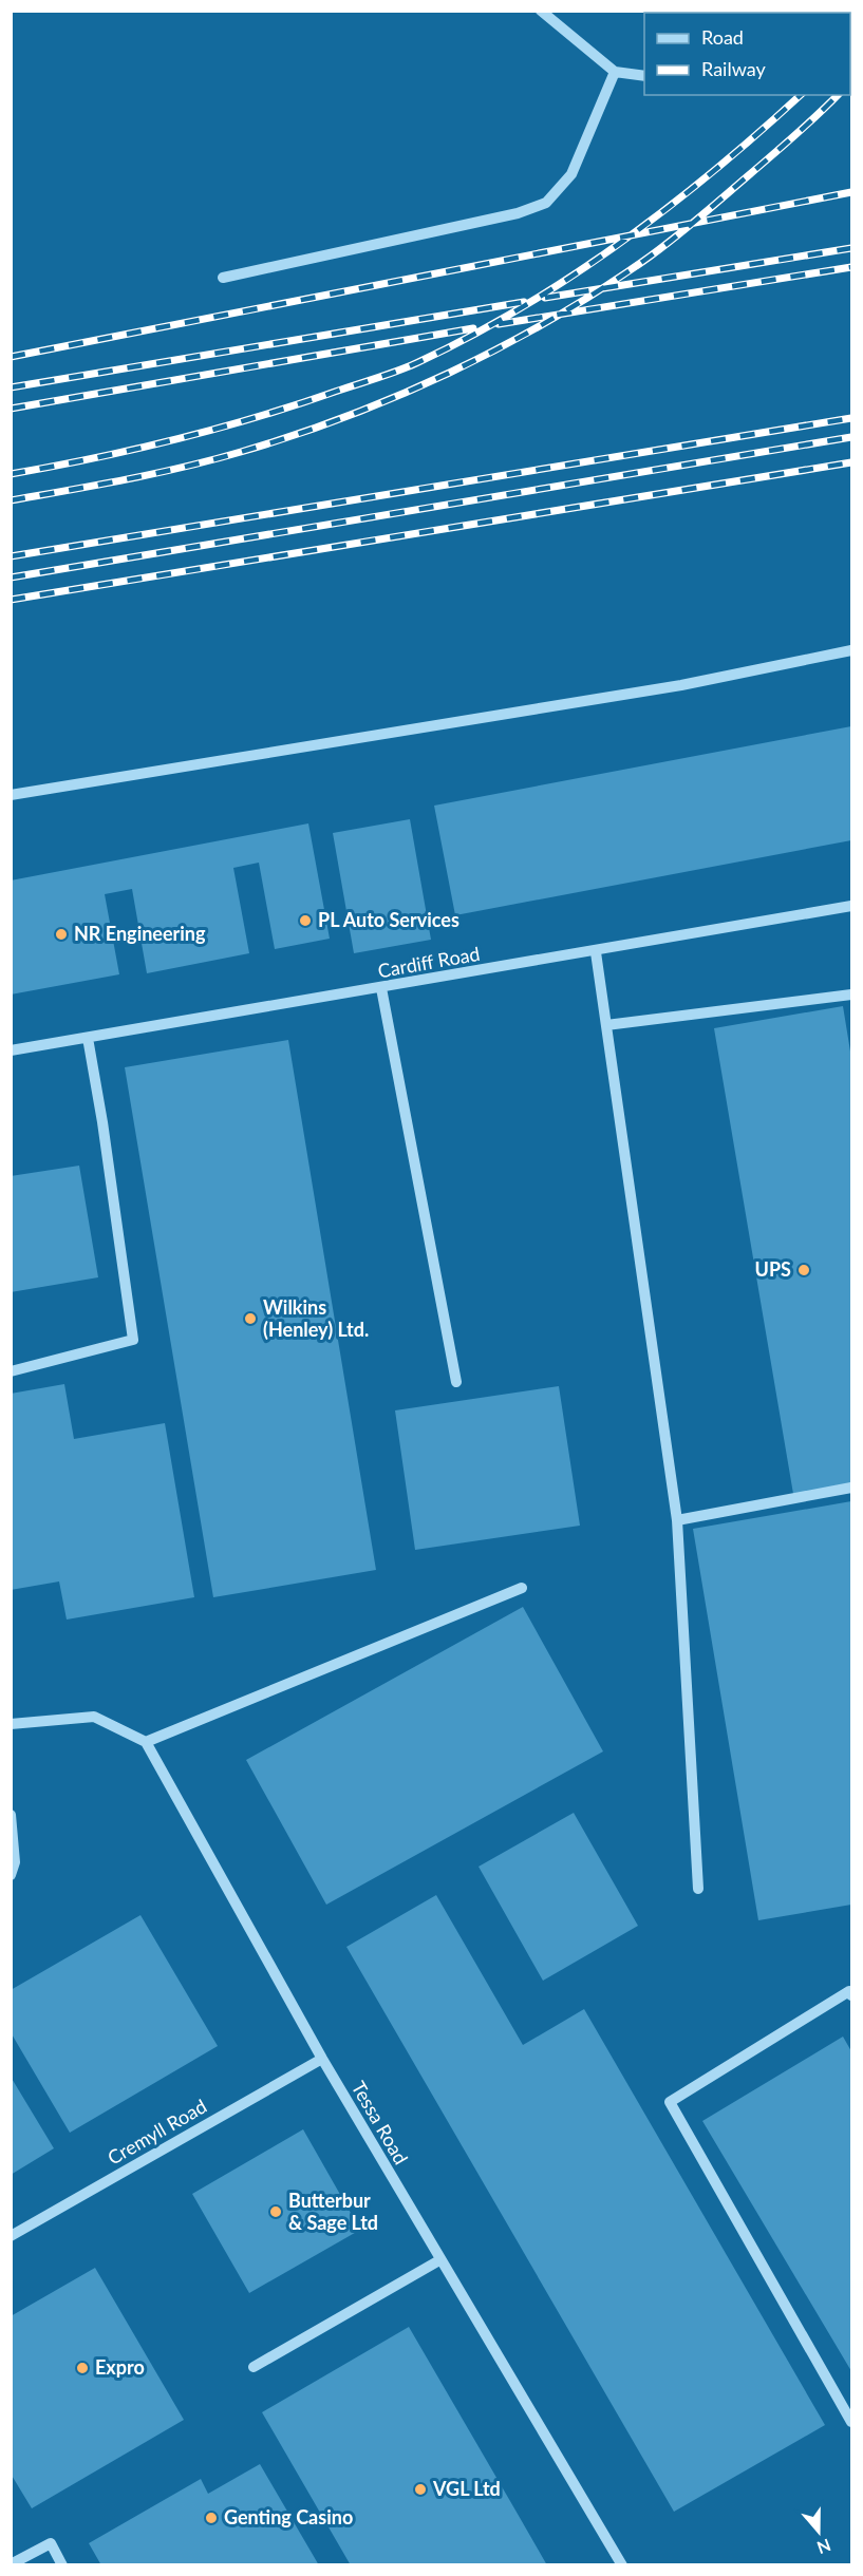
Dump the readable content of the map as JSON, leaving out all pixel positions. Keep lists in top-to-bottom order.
{
  "streets": {
    "street": ["Cardiff Road", "Tessa Road", "Cremyll Road"]
  },
  "crossings": [
    ["Tessa Road", "Cremyll Road"]
  ],
  "places": [
    "PL Auto Services",
    "NR Engineering",
    "UPS",
    "Wilkins (Henley) Ltd.",
    "Butterbur & Sage Ltd",
    "Expro",
    "VGL Ltd",
    "Genting Casino"
  ],
  "legend": ["Road", "Railway"],
  "north": "bottom"
}
